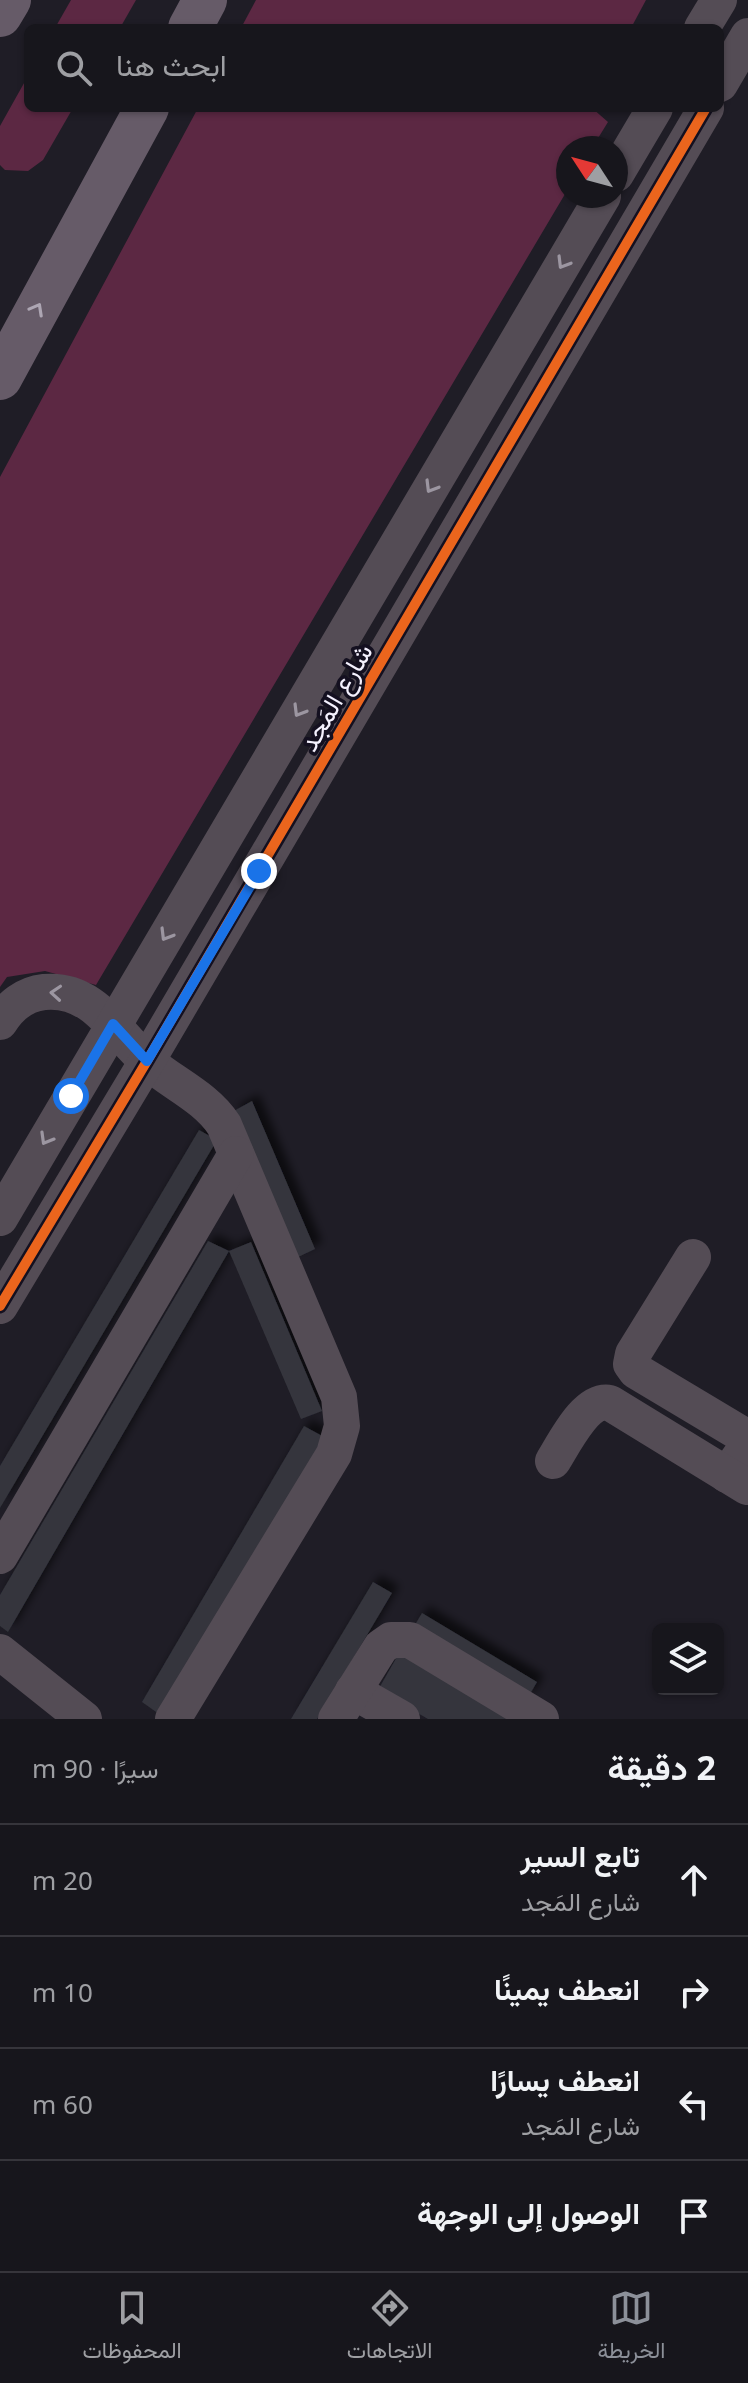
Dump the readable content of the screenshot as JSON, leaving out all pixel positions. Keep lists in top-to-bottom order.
{
  "streets": {
    "street": ["شارع المَجد"]
  },
  "north": "top left",
  "page": {
    "search": "ابحث هنا",
    "heading": ["2 دقيقة", "سيرًا · 90 m"],
    "list": [
      ["تابع السير", "شارع المَجد", "20 m"],
      ["انعطف يمينًا", "10 m"],
      ["انعطف يسارًا", "شارع المَجد", "60 m"],
      "الوصول إلى الوجهة"
    ],
    "nav": ["الخريطة", "الاتجاهات", "المحفوظات"]
  }
}
